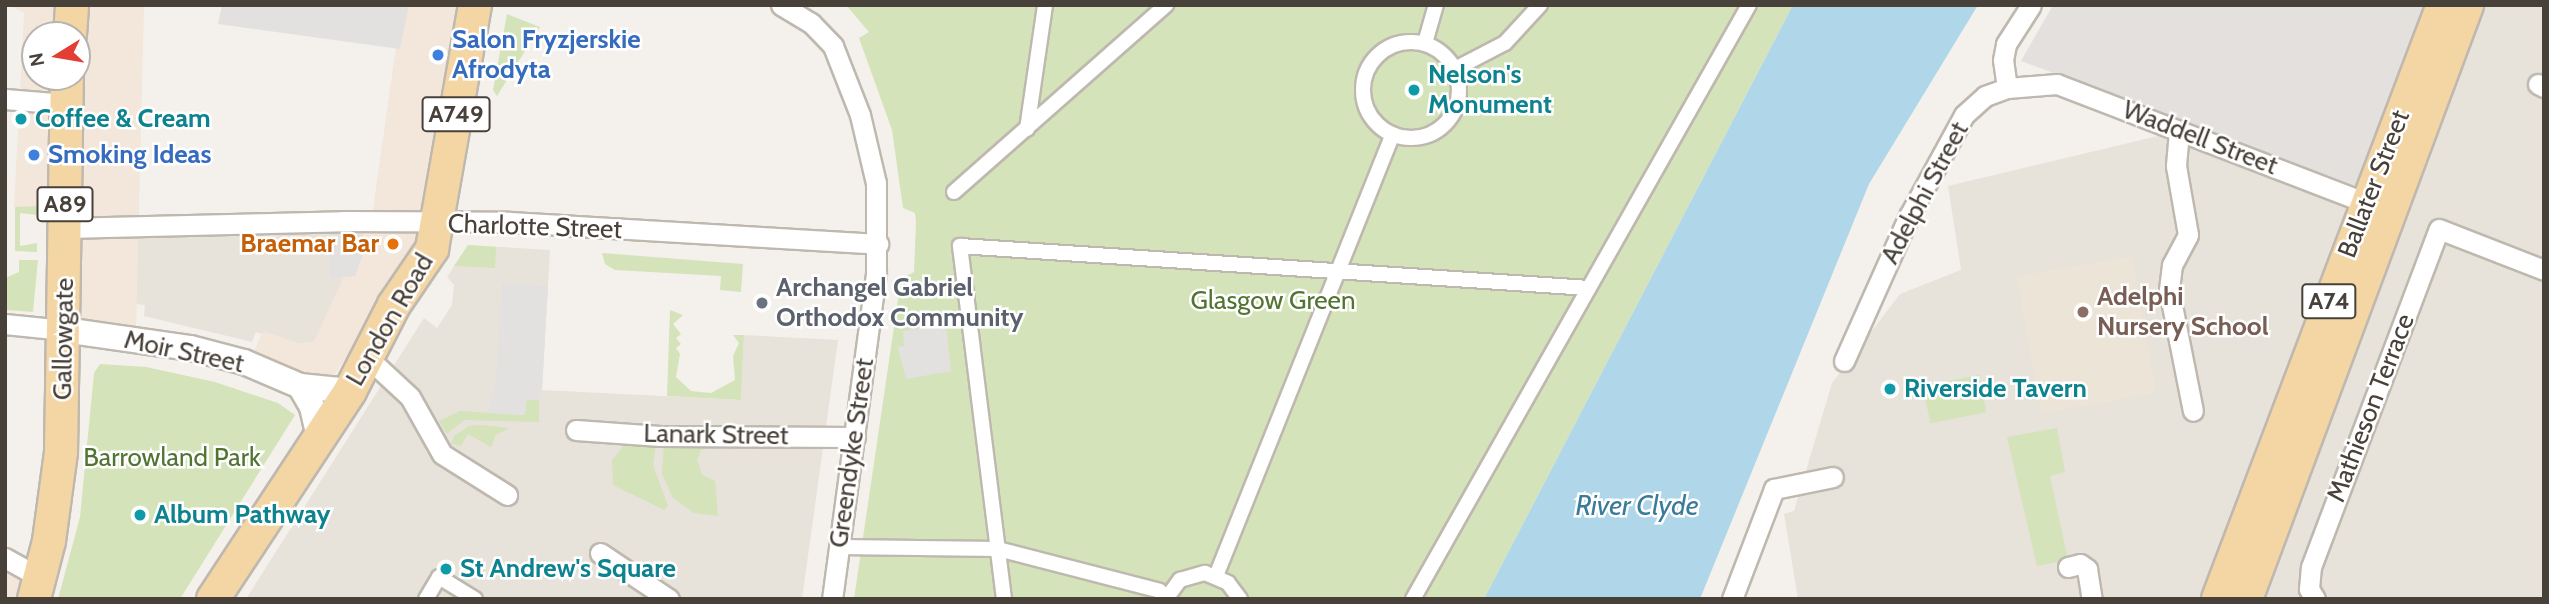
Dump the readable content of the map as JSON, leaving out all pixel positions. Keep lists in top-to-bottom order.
{
  "streets": {
    "main road": [
      "A749",
      "Ballater Street",
      "A89",
      "A74",
      "London Road",
      "Gallowgate"
    ],
    "street": [
      "Waddell Street",
      "Adelphi Street",
      "Charlotte Street",
      "Moir Street",
      "Mathieson Terrace",
      "Lanark Street",
      "Greendyke Street"
    ]
  },
  "crossings": [
    ["Waddell Street", "Ballater Street"],
    ["Waddell Street", "Adelphi Street"],
    ["Charlotte Street", "London Road"],
    ["Charlotte Street", "Gallowgate"],
    ["Charlotte Street", "Greendyke Street"],
    ["London Road", "Moir Street"],
    ["Gallowgate", "Moir Street"],
    ["Lanark Street", "Greendyke Street"]
  ],
  "water": ["River Clyde"],
  "parks": ["Glasgow Green", "Barrowland Park"],
  "places": [
    "Salon Fryzjerskie Afrodyta",
    "Nelson's Monument",
    "Coffee & Cream",
    "Smoking Ideas",
    "Braemar Bar",
    "Archangel Gabriel Orthodox Community",
    "Adelphi Nursery School",
    "Riverside Tavern",
    "Album Pathway",
    "St Andrew's Square"
  ],
  "north": "left"
}
